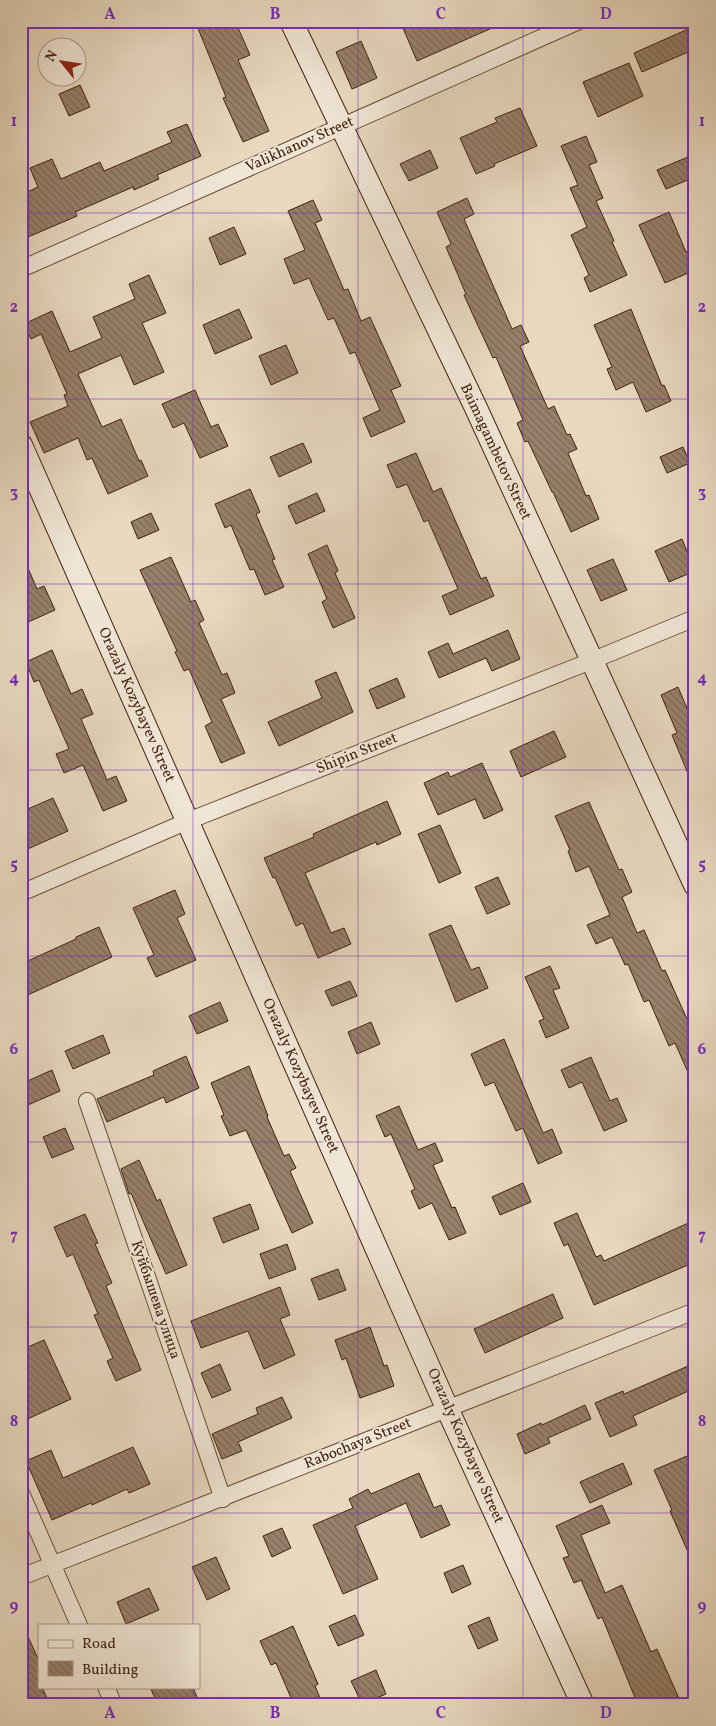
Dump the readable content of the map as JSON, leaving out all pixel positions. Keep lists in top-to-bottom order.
{
  "streets": {
    "street": [
      "Valikhanov Street",
      "Baimagambetov Street",
      "Orazaly Kozybayev Street",
      "Shipin Street",
      "Куйбышева улица",
      "Rabochaya Street"
    ]
  },
  "crossings": [
    ["Valikhanov Street", "Baimagambetov Street"],
    ["Baimagambetov Street", "Shipin Street"],
    ["Orazaly Kozybayev Street", "Shipin Street"],
    ["Orazaly Kozybayev Street", "Rabochaya Street"],
    ["Куйбышева улица", "Rabochaya Street"]
  ],
  "legend": ["Road", "Building"],
  "north": "top left",
  "grid": {
    "columns": [
      "A",
      "B",
      "C",
      "D"
    ],
    "rows": [
      "1",
      "2",
      "3",
      "4",
      "5",
      "6",
      "7",
      "8",
      "9"
    ]
  }
}
